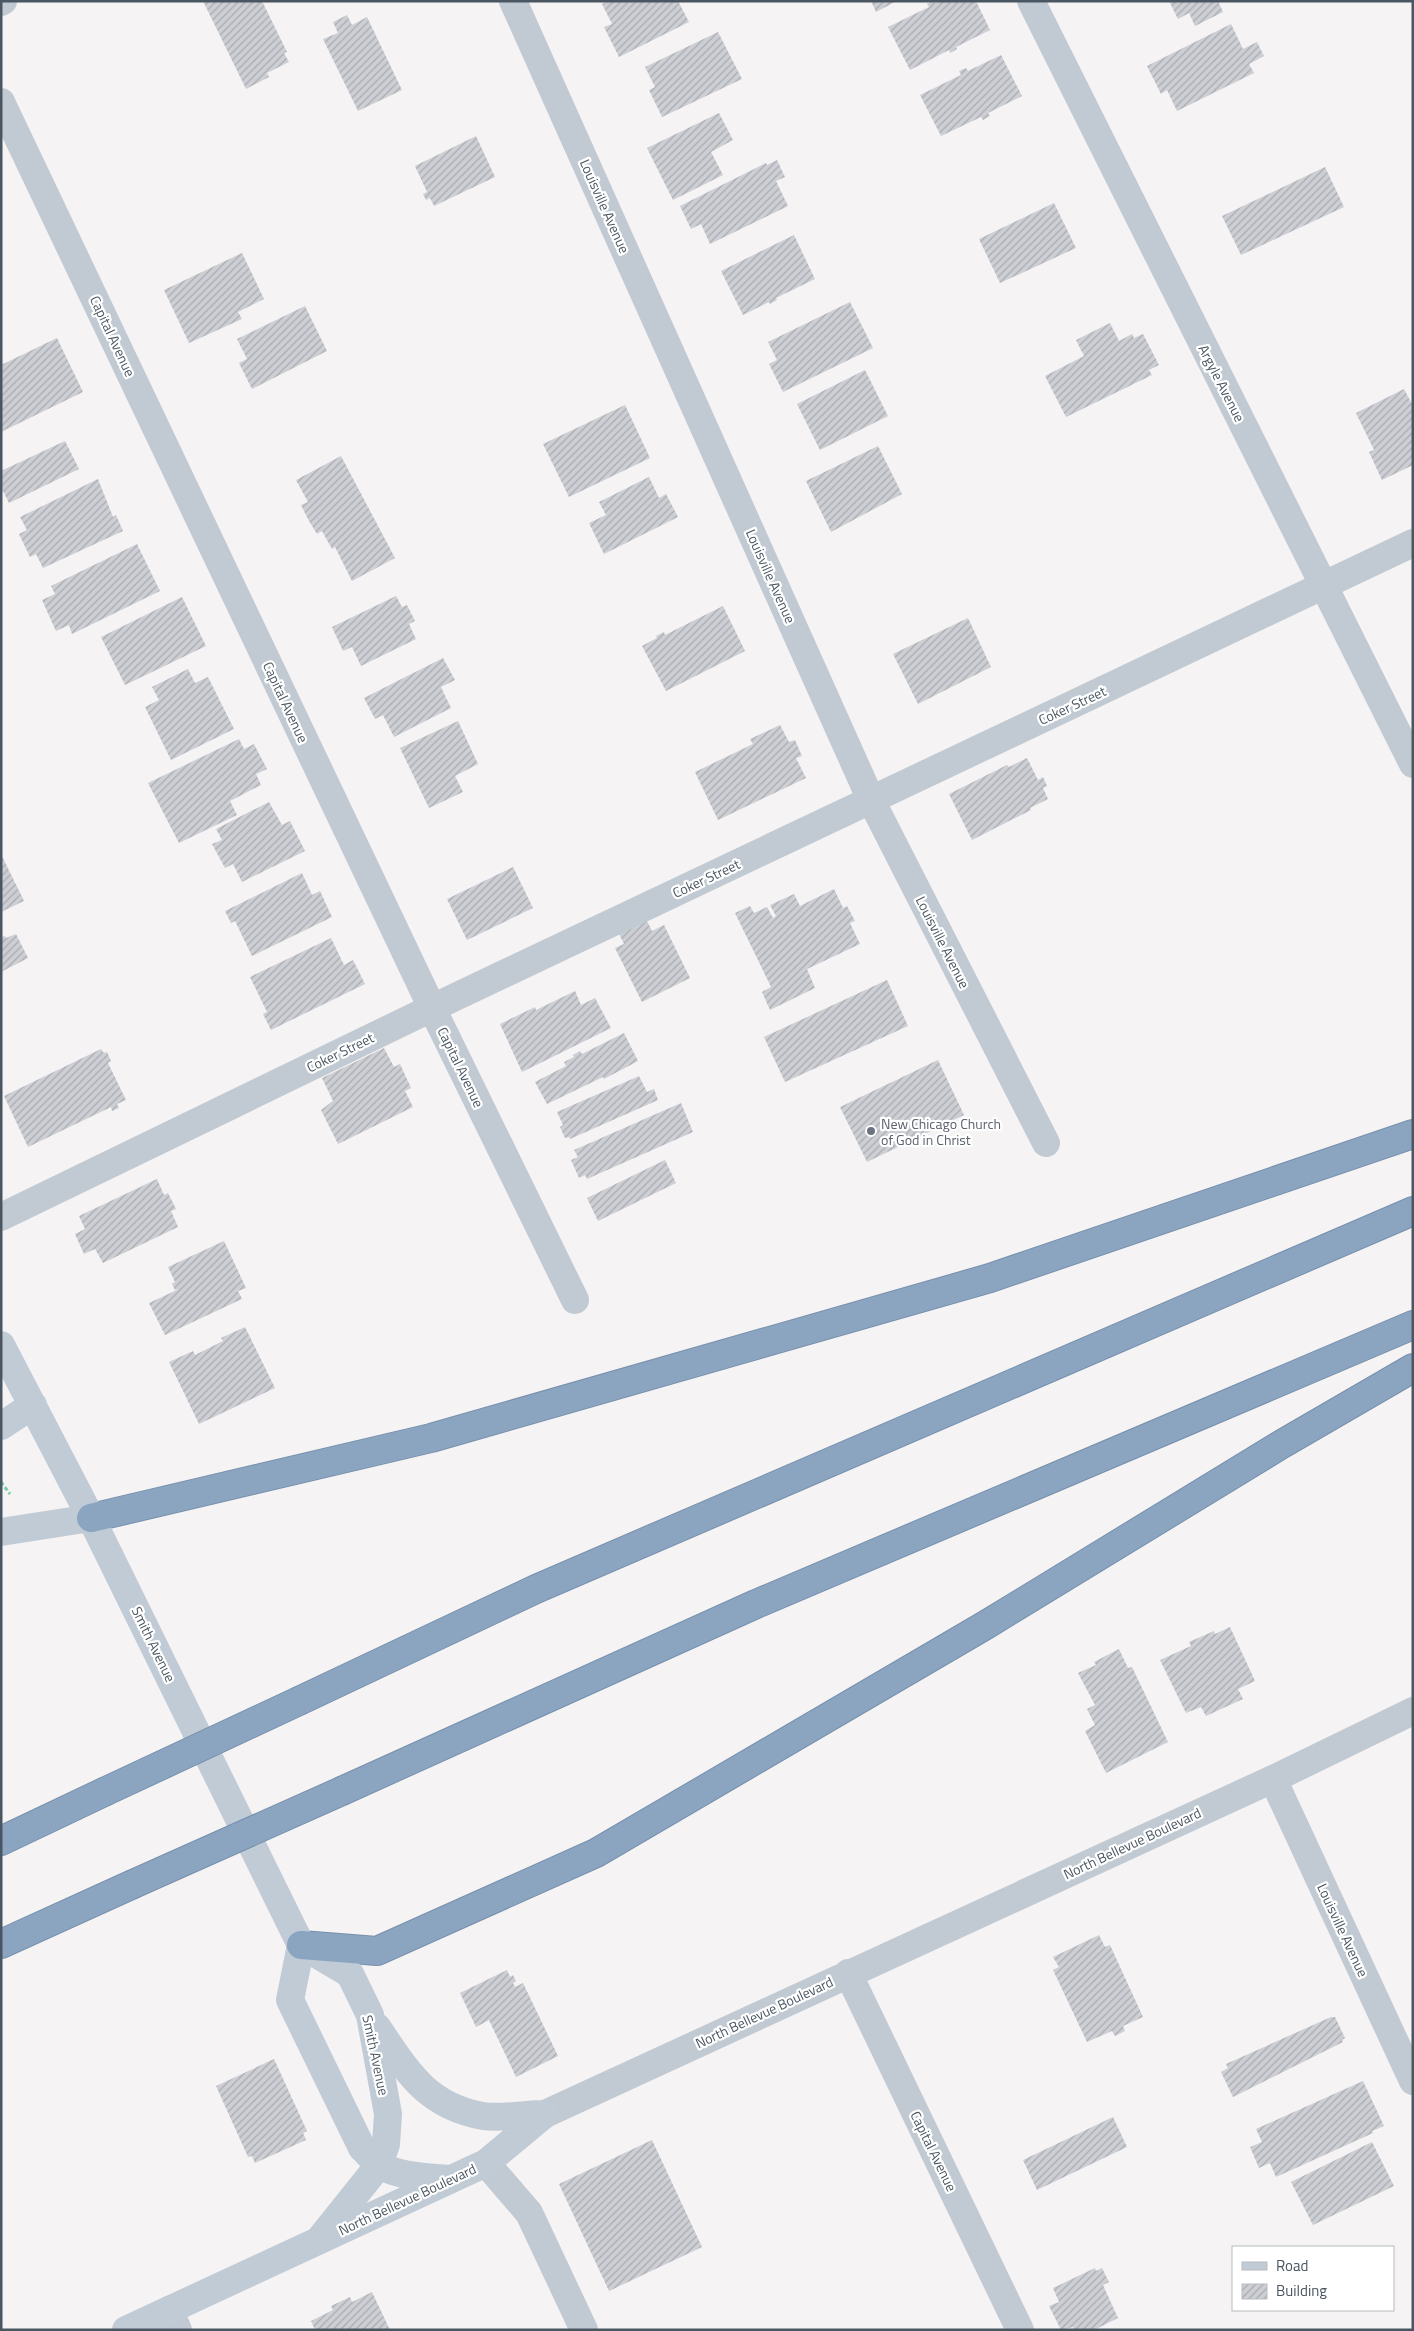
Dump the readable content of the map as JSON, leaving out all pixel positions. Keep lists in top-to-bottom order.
{
  "streets": {
    "main road": ["Smith Avenue", "North Bellevue Boulevard"],
    "street": [
      "Louisville Avenue",
      "Capital Avenue",
      "Argyle Avenue",
      "Coker Street"
    ]
  },
  "crossings": [
    ["Louisville Avenue", "Coker Street"],
    ["Louisville Avenue", "North Bellevue Boulevard"],
    ["Capital Avenue", "Coker Street"],
    ["Capital Avenue", "North Bellevue Boulevard"],
    ["Argyle Avenue", "Coker Street"],
    ["Smith Avenue", "North Bellevue Boulevard"]
  ],
  "places": ["New Chicago Church of God in Christ"],
  "legend": ["Road", "Building"]
}
